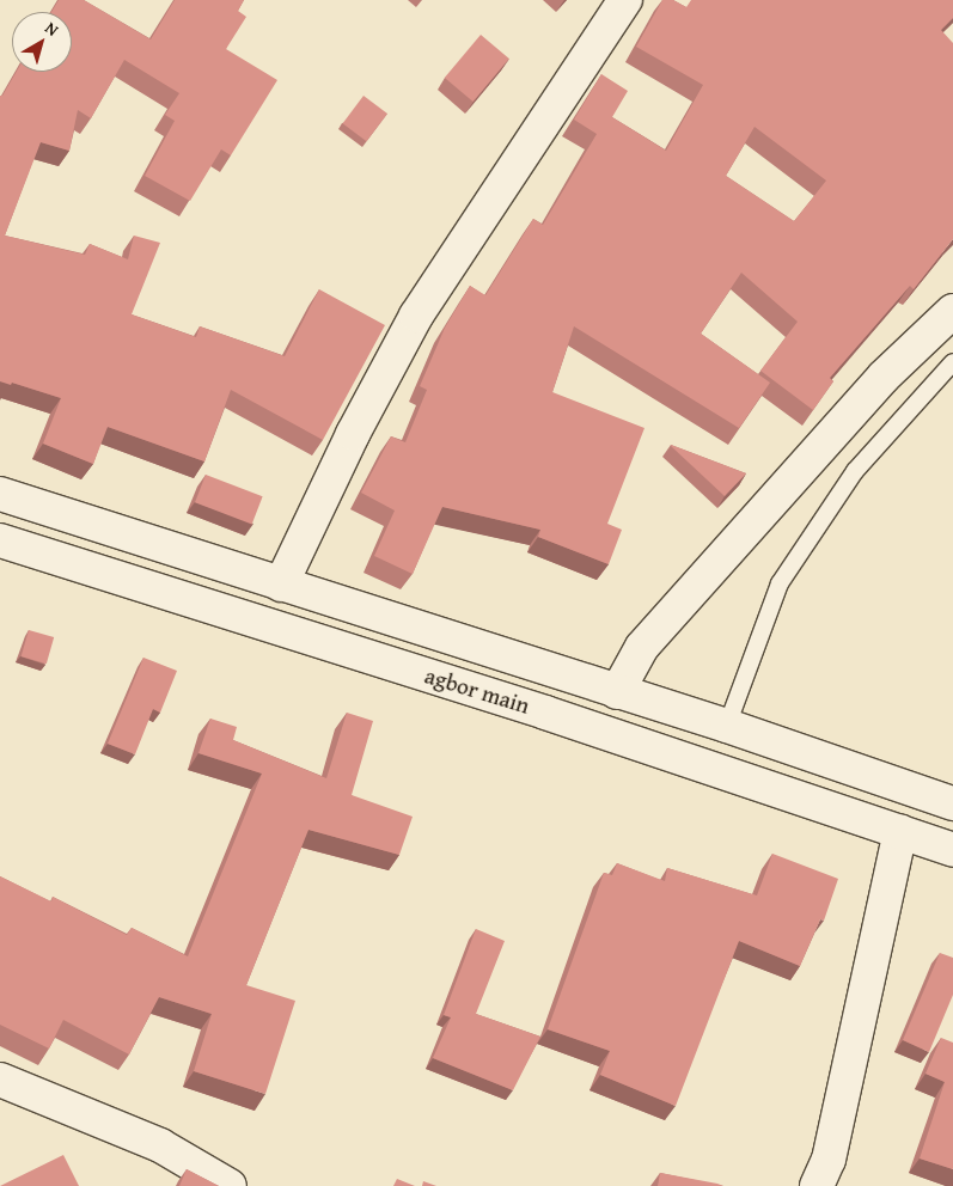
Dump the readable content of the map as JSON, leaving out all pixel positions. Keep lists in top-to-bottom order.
{
  "streets": {
    "main road": ["agbor main"]
  },
  "north": "top right"
}
